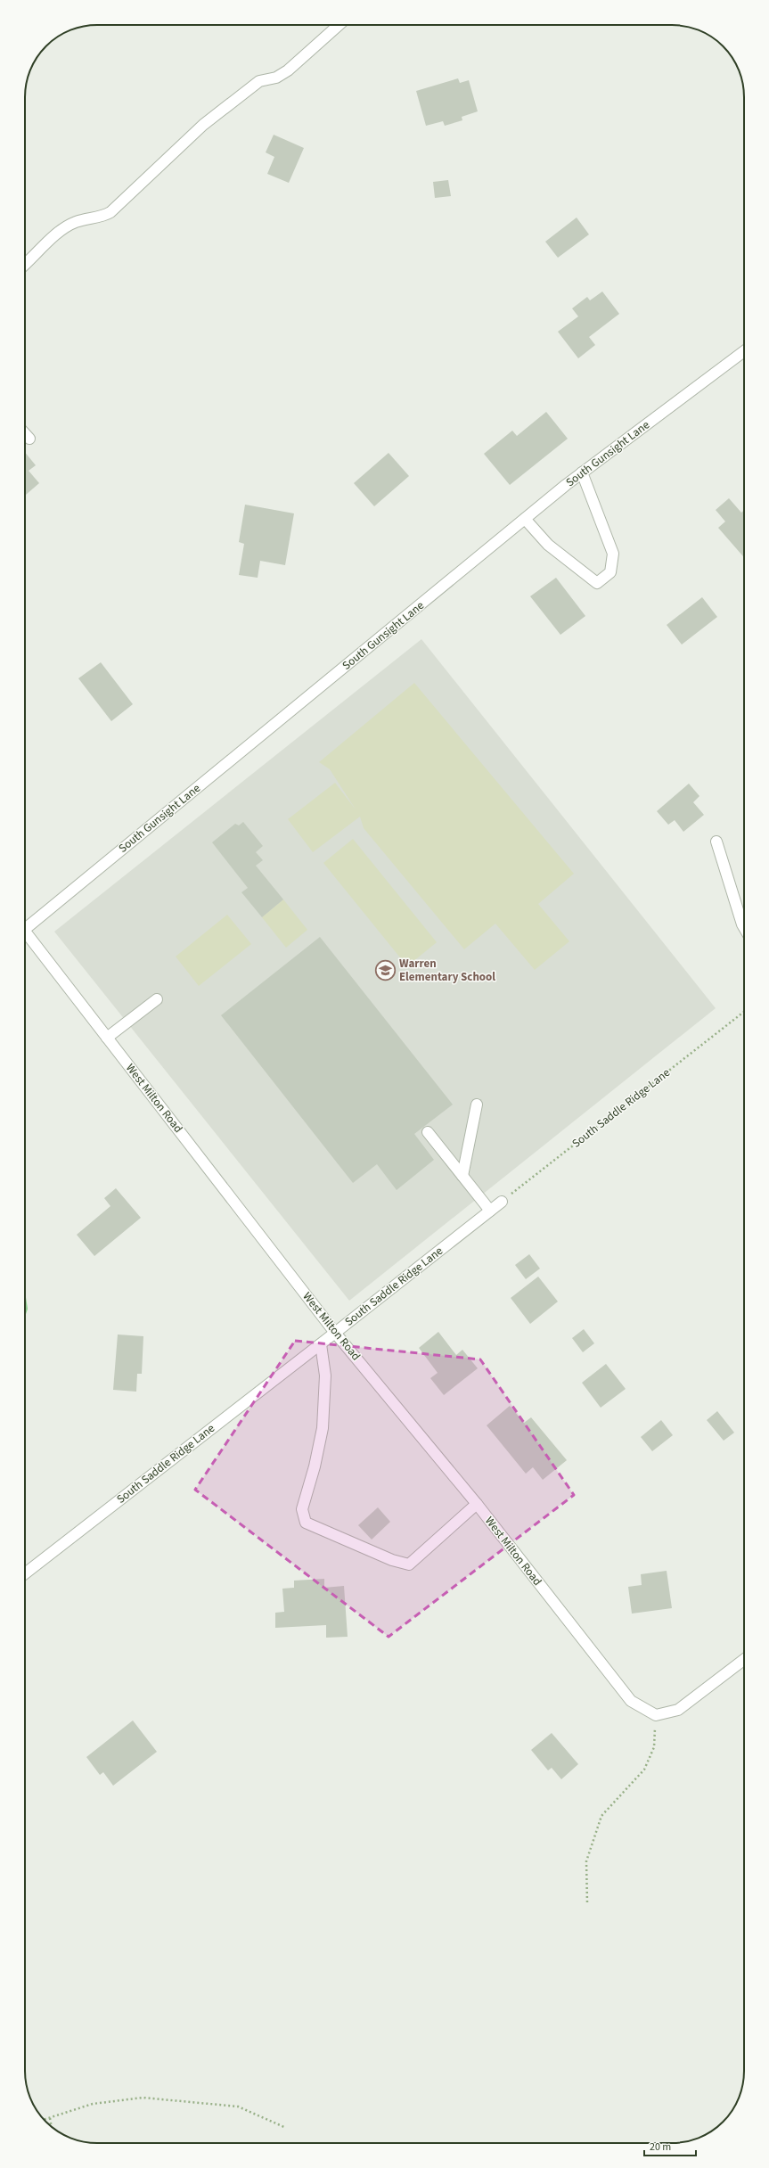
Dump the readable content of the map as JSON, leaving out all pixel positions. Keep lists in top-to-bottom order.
{
  "streets": {
    "street": ["South Gunsight Lane", "West Milton Road", "South Saddle Ridge Lane"]
  },
  "crossings": [
    ["West Milton Road", "South Saddle Ridge Lane"]
  ],
  "places": {
    "school or university": ["Warren Elementary School"]
  },
  "scale_bar": "20 m"
}
